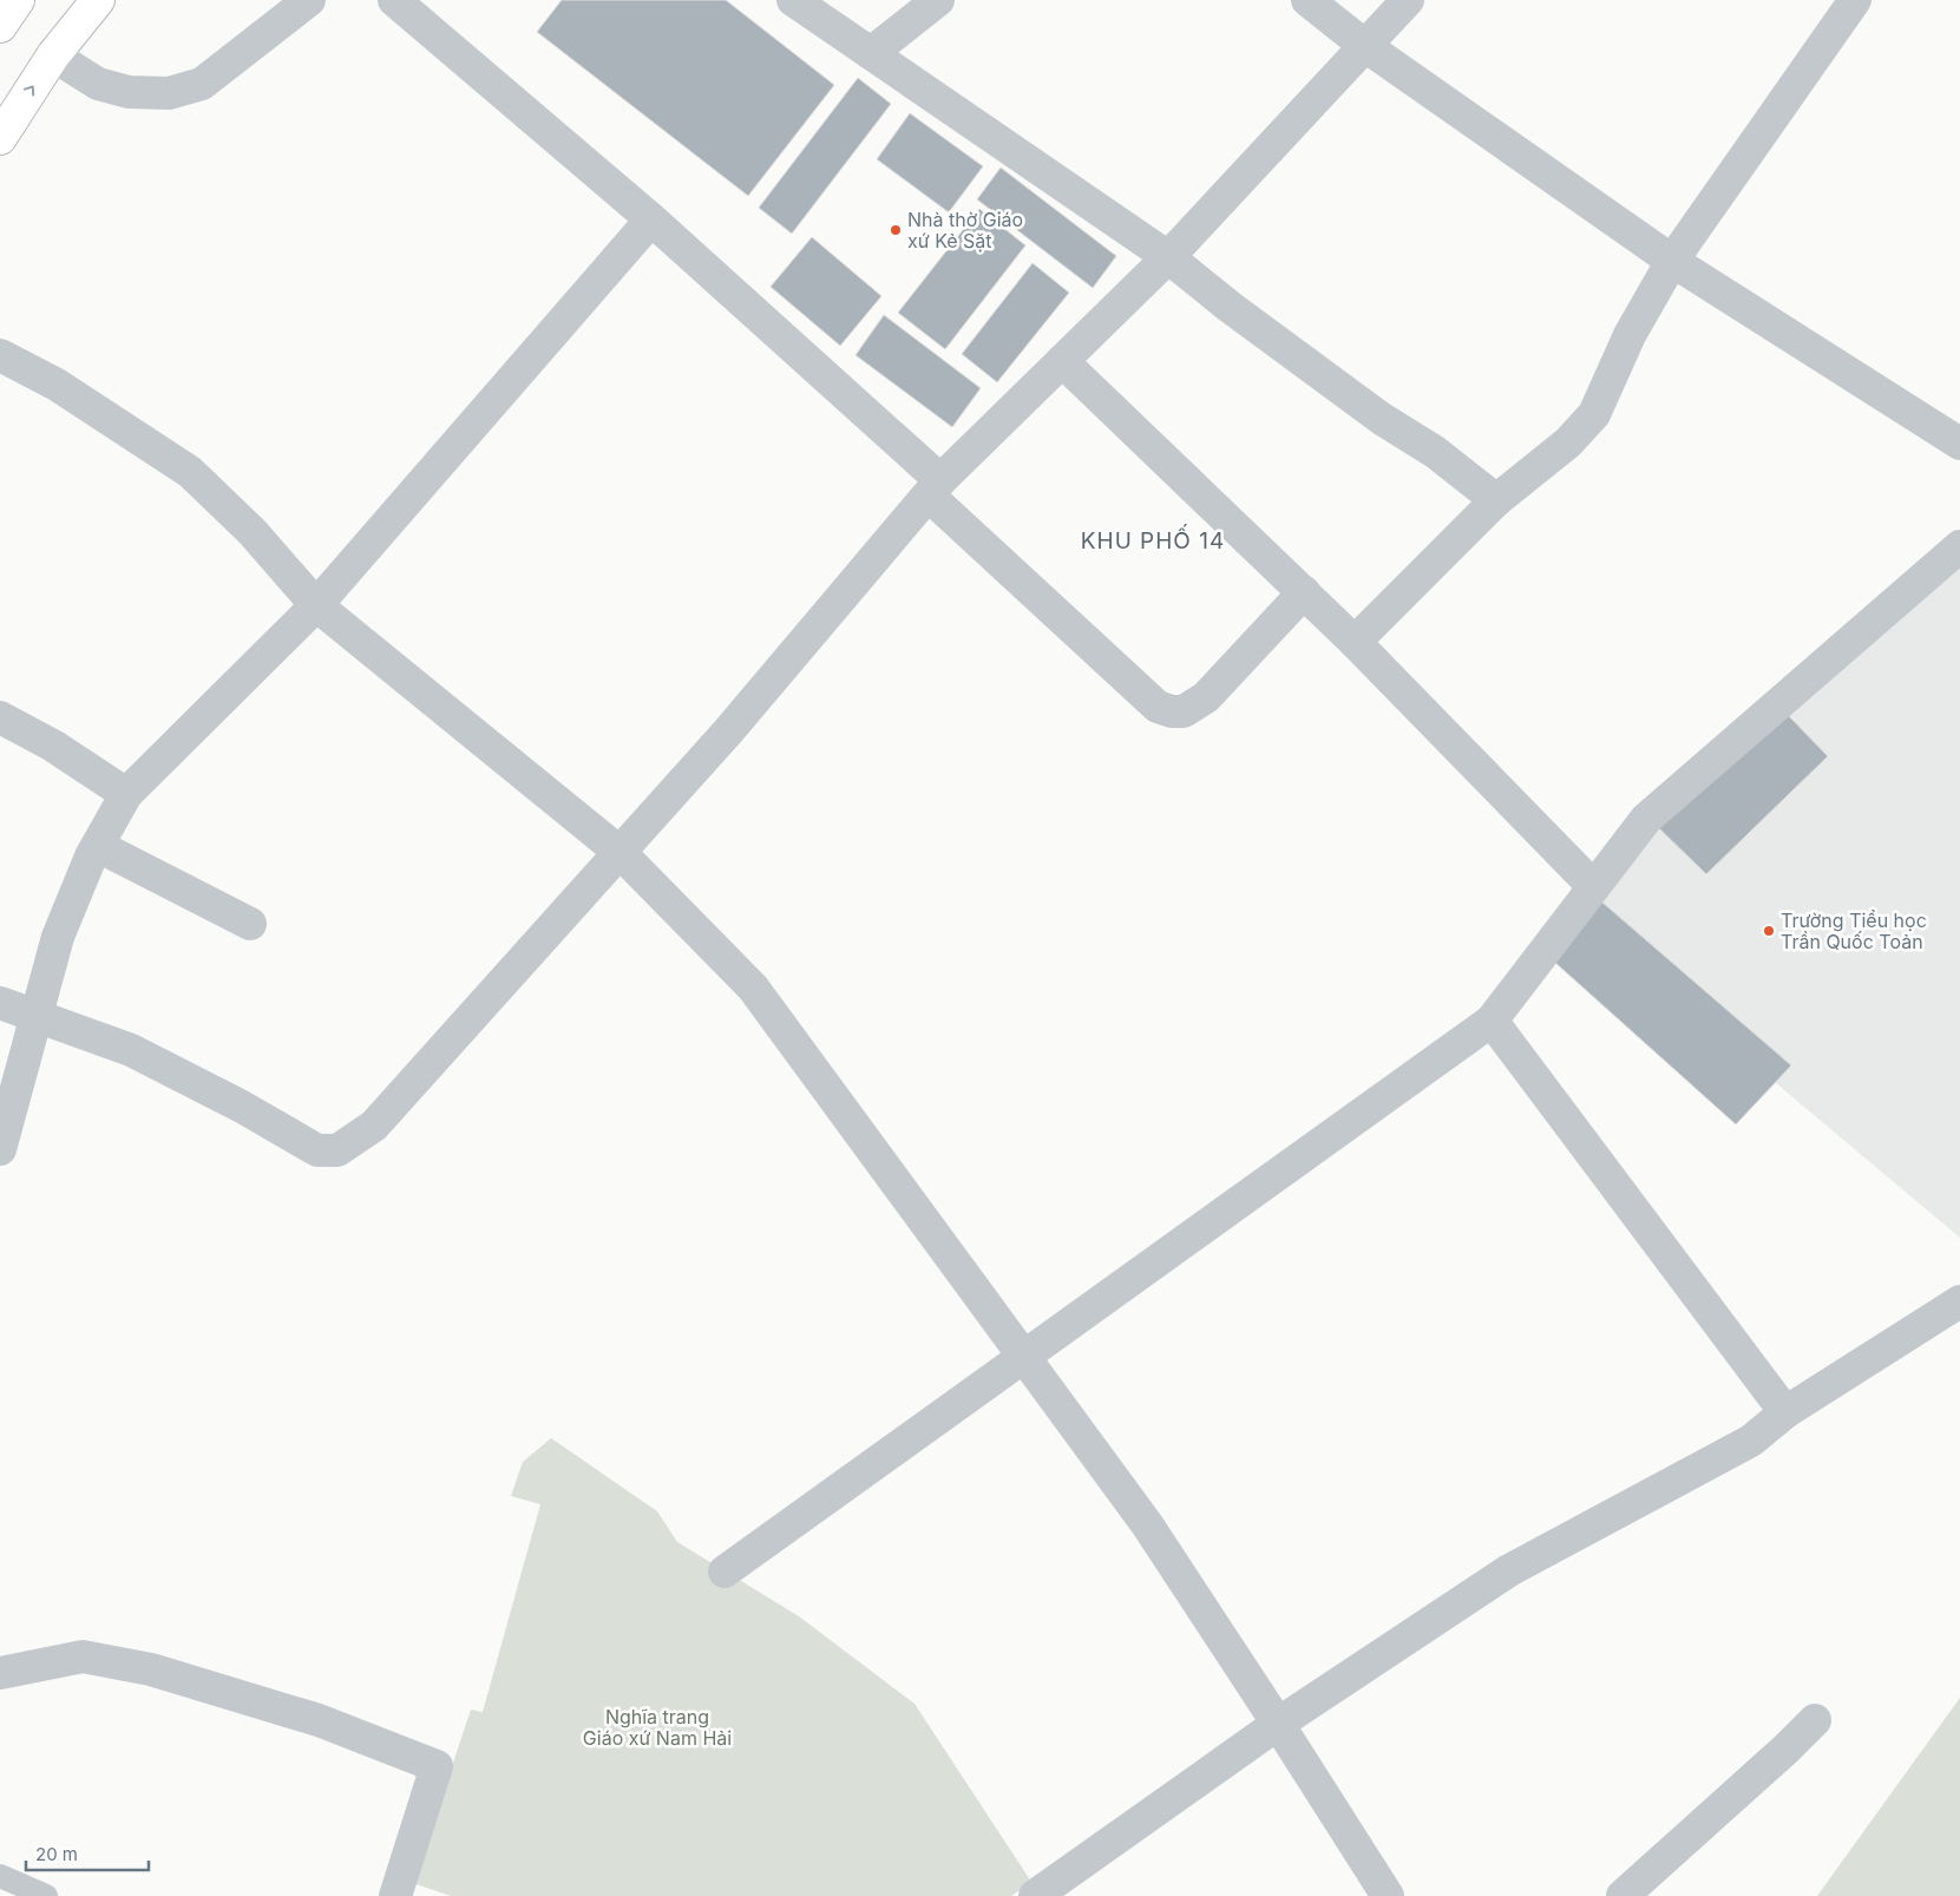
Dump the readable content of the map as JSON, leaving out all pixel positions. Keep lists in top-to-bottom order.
{
  "districts": ["KHU PHỐ 14"],
  "parks": ["Nghĩa trang Giáo xứ Nam Hải"],
  "places": ["Nhà thờ Giáo xứ Kẻ Sặt", "Trường Tiểu học Trần Quốc Toản"],
  "scale_bar": "20 m"
}
